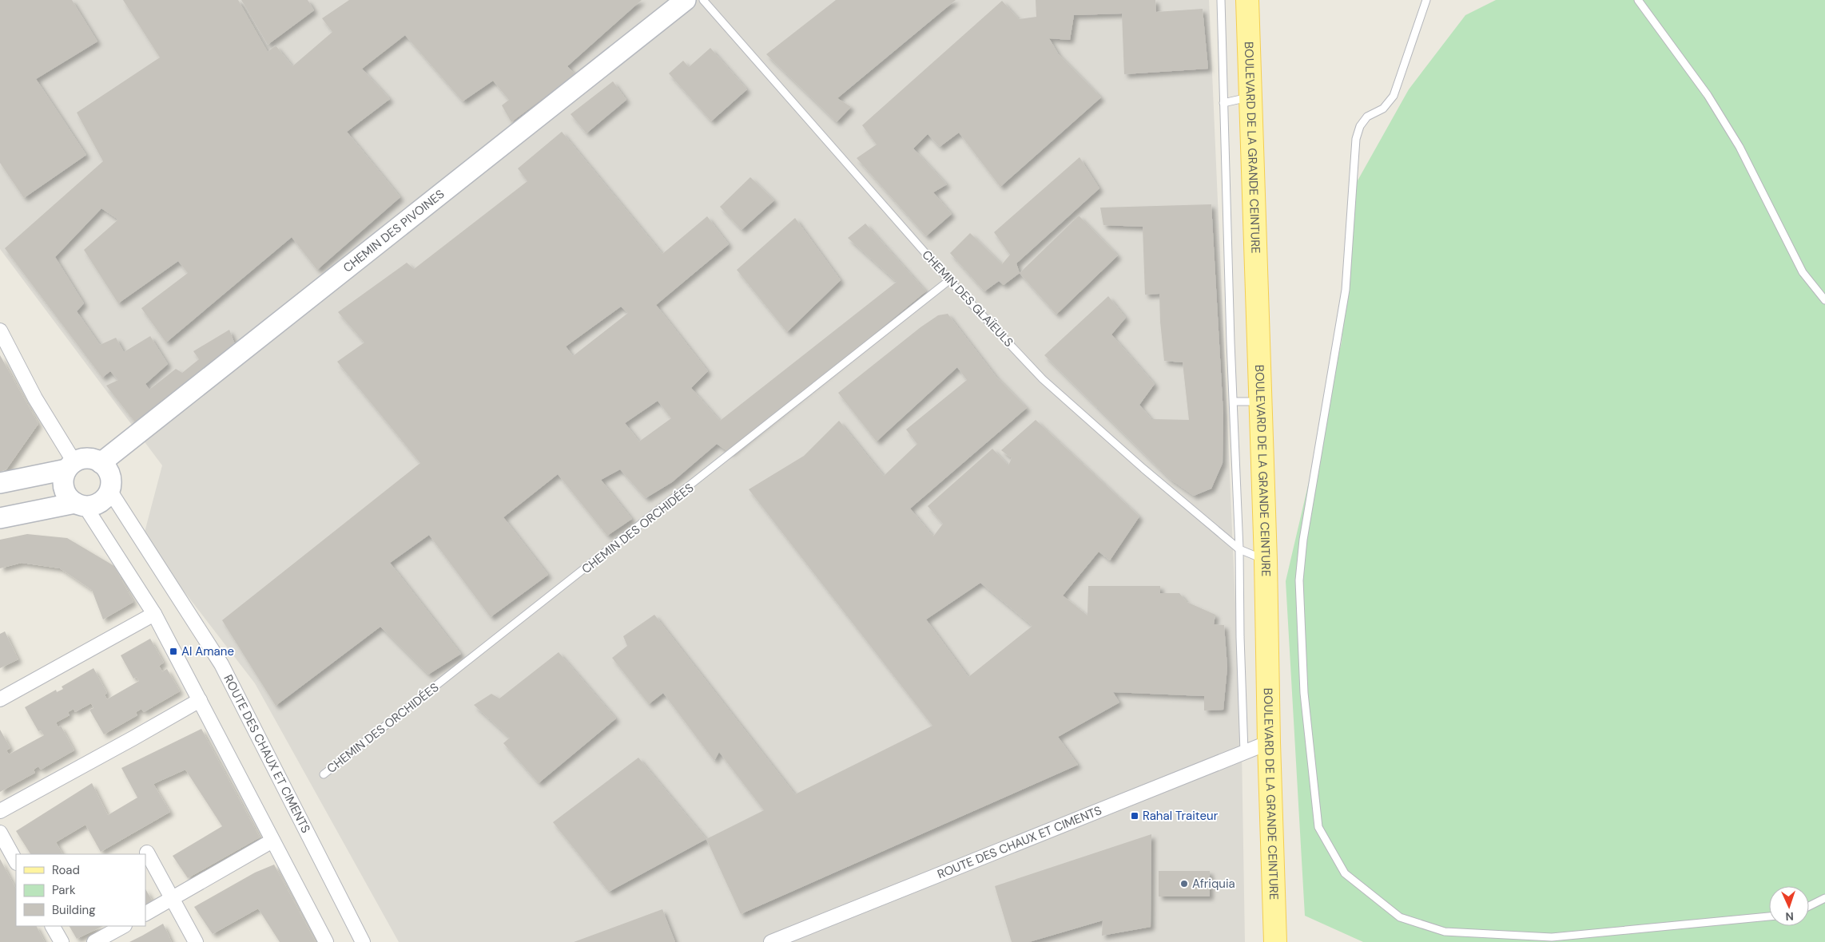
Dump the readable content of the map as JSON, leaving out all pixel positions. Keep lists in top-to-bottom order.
{
  "streets": {
    "main road": ["BOULEVARD DE LA GRANDE CEINTURE"],
    "street": ["CHEMIN DES PIVOINES", "ROUTE DES CHAUX ET CIMENTS"],
    "lane": ["CHEMIN DES GLAÏEULS", "CHEMIN DES ORCHIDÉES"]
  },
  "crossings": [
    ["BOULEVARD DE LA GRANDE CEINTURE", "CHEMIN DES GLAÏEULS"],
    ["BOULEVARD DE LA GRANDE CEINTURE", "ROUTE DES CHAUX ET CIMENTS"],
    ["CHEMIN DES PIVOINES", "ROUTE DES CHAUX ET CIMENTS"],
    ["CHEMIN DES GLAÏEULS", "CHEMIN DES ORCHIDÉES"]
  ],
  "places": {
    "transit": ["Al Amane", "Rahal Traiteur"],
    "other": ["Afriquia"]
  },
  "legend": ["Road", "Park", "Building"],
  "north": "bottom"
}
